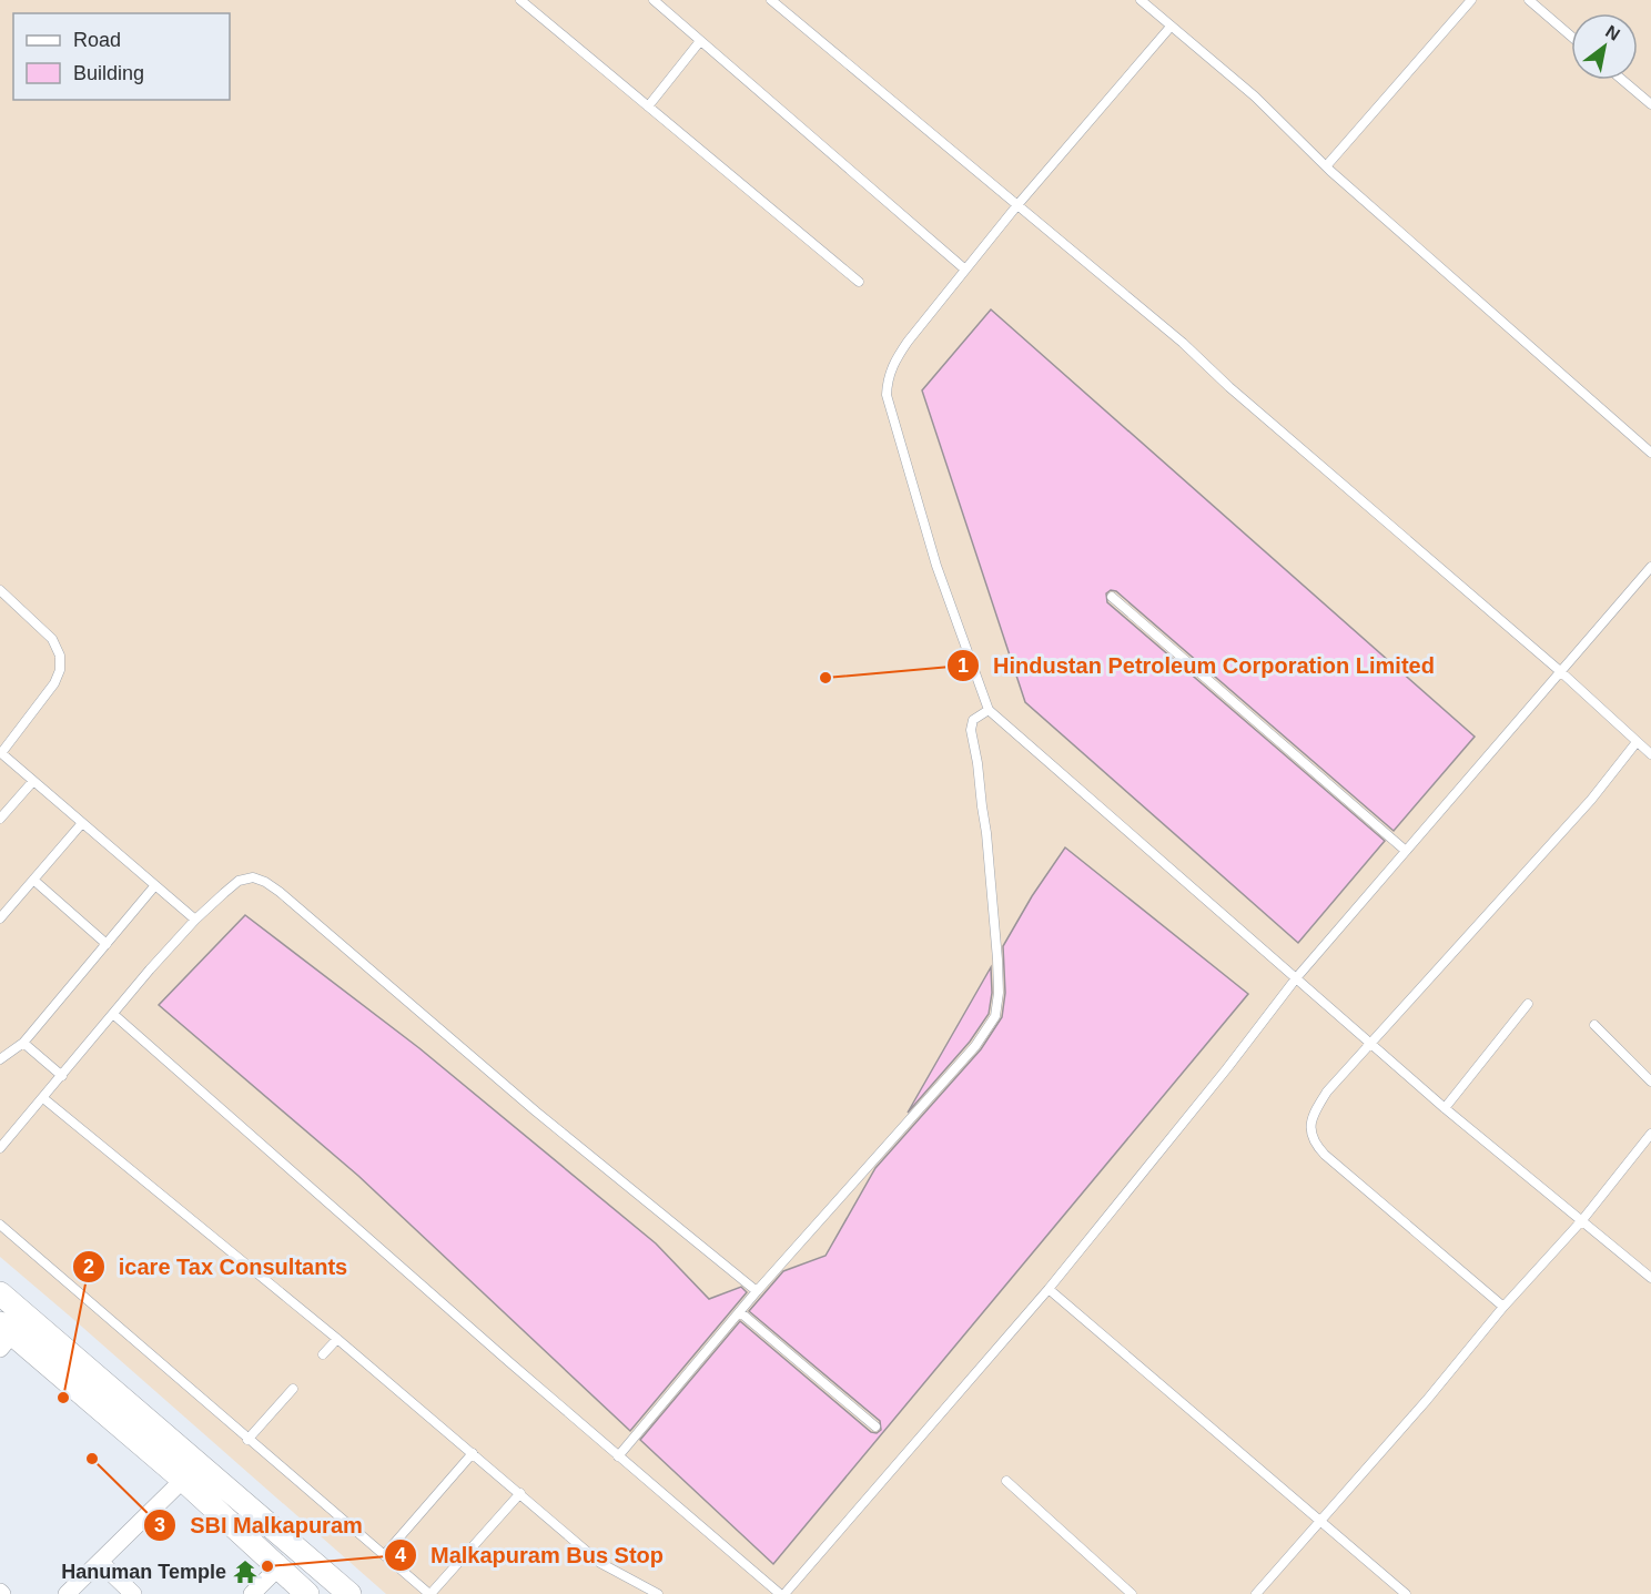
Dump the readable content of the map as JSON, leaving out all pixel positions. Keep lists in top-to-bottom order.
{
  "places": {
    "other": [
      "Hindustan Petroleum Corporation Limited",
      "icare Tax Consultants",
      "SBI Malkapuram",
      "Malkapuram Bus Stop"
    ],
    "temple": ["Hanuman Temple"]
  },
  "legend": ["Road", "Building"],
  "north": "top right"
}
